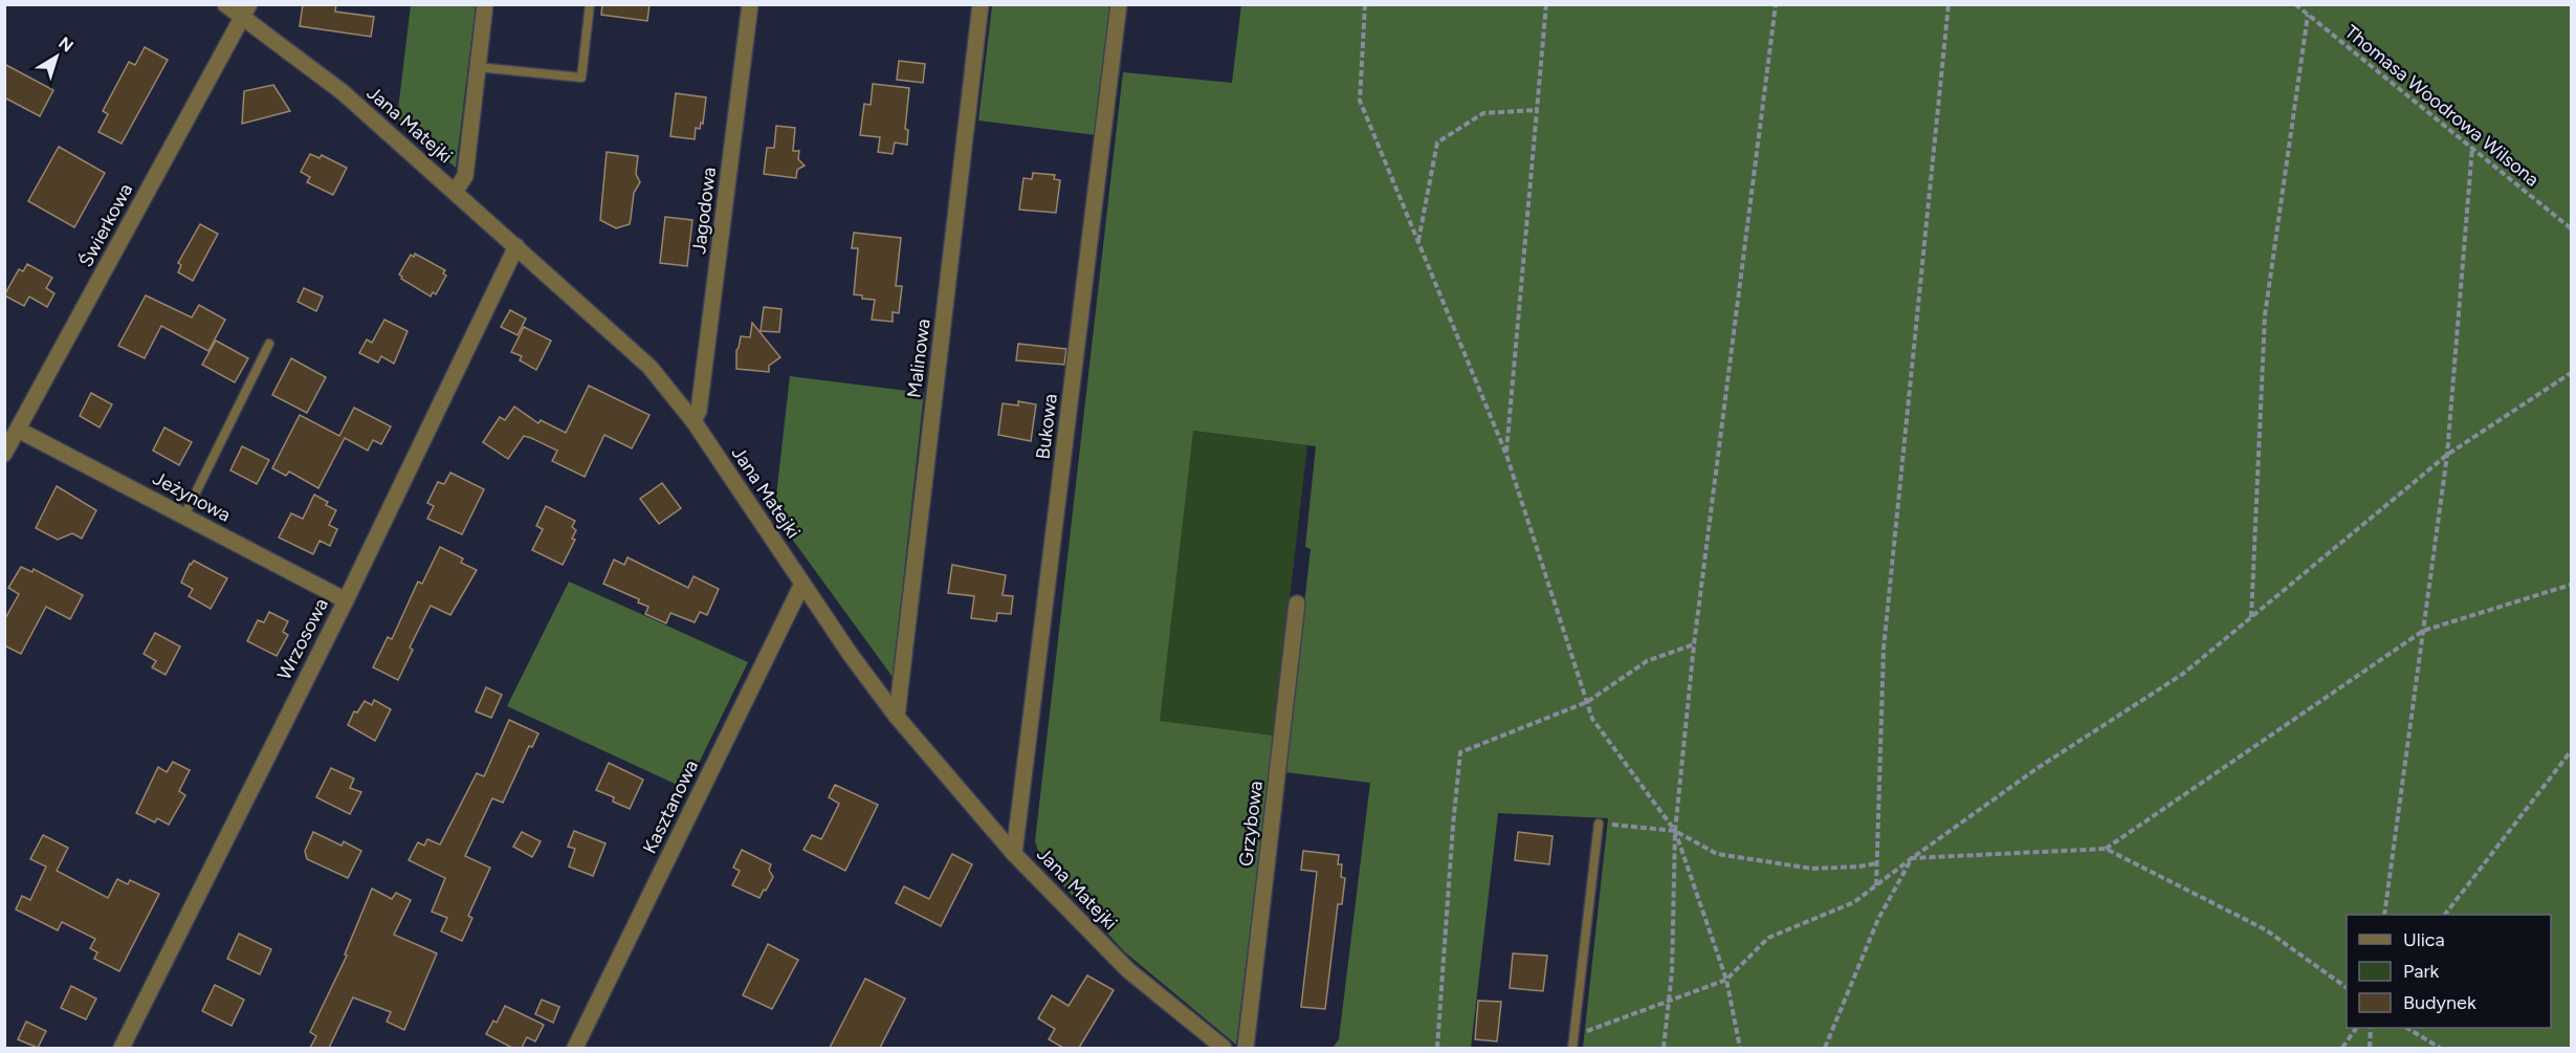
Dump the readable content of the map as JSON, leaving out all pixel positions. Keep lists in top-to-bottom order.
{
  "streets": {
    "street": [
      "Jana Matejki",
      "Jagodowa",
      "Świerkowa",
      "Malinowa",
      "Bukowa",
      "Jeżynowa",
      "Wrzosowa",
      "Kasztanowa",
      "Grzybowa"
    ],
    "path": ["Thomasa Woodrowa Wilsona"]
  },
  "crossings": [
    ["Jana Matejki", "Jagodowa"],
    ["Jana Matejki", "Świerkowa"],
    ["Jana Matejki", "Malinowa"],
    ["Jana Matejki", "Bukowa"],
    ["Jana Matejki", "Wrzosowa"],
    ["Jana Matejki", "Kasztanowa"],
    ["Świerkowa", "Jeżynowa"],
    ["Jeżynowa", "Wrzosowa"]
  ],
  "legend": ["Ulica", "Park", "Budynek"],
  "north": "top right"
}
